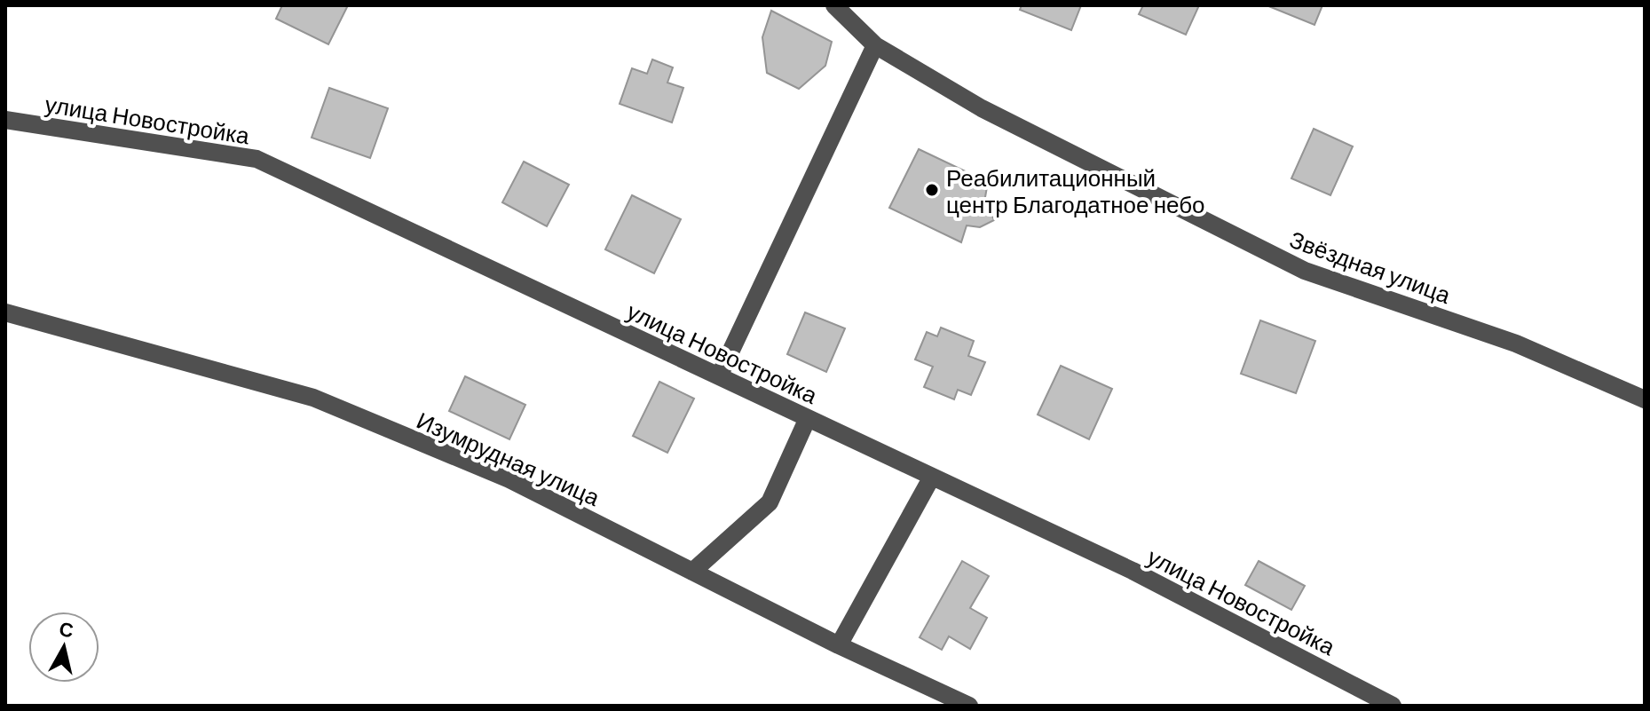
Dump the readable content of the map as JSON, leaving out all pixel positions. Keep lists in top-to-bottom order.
{
  "streets": {
    "street": ["улица Новостройка", "Звёздная улица", "Изумрудная улица"]
  },
  "places": ["Реабилитационный центр Благодатное небо"],
  "north": "top"
}
